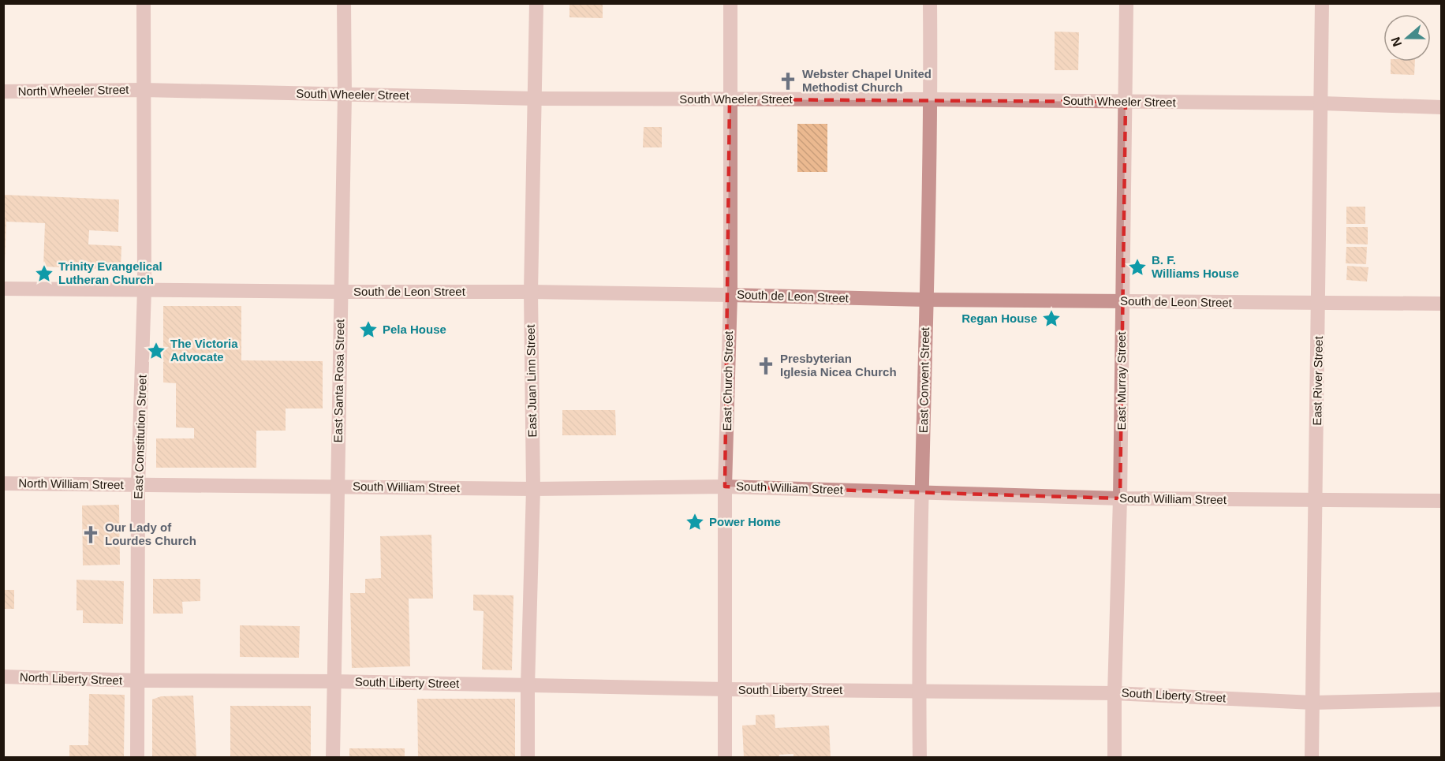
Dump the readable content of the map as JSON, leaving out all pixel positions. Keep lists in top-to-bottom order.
{
  "streets": {
    "street": [
      "North Wheeler Street",
      "South Wheeler Street",
      "South de Leon Street",
      "East Convent Street",
      "East Santa Rosa Street",
      "East Juan Linn Street",
      "East Church Street",
      "East Murray Street",
      "East River Street",
      "East Constitution Street",
      "North William Street",
      "South William Street",
      "North Liberty Street",
      "South Liberty Street"
    ]
  },
  "crossings": [
    ["North Wheeler Street", "South Wheeler Street"],
    ["North Wheeler Street", "East Constitution Street"],
    ["South Wheeler Street", "East Convent Street"],
    ["South Wheeler Street", "East Santa Rosa Street"],
    ["South Wheeler Street", "East Juan Linn Street"],
    ["South Wheeler Street", "East Church Street"],
    ["South Wheeler Street", "East Murray Street"],
    ["South Wheeler Street", "East River Street"],
    ["South Wheeler Street", "East Constitution Street"],
    ["South de Leon Street", "East Convent Street"],
    ["South de Leon Street", "East Santa Rosa Street"],
    ["South de Leon Street", "East Juan Linn Street"],
    ["South de Leon Street", "East Church Street"],
    ["South de Leon Street", "East Murray Street"],
    ["South de Leon Street", "East River Street"],
    ["South de Leon Street", "East Constitution Street"],
    ["East Convent Street", "South William Street"],
    ["East Convent Street", "South Liberty Street"],
    ["East Santa Rosa Street", "South William Street"],
    ["East Santa Rosa Street", "South Liberty Street"],
    ["East Juan Linn Street", "South William Street"],
    ["East Juan Linn Street", "South Liberty Street"],
    ["East Church Street", "South William Street"],
    ["East Church Street", "South Liberty Street"],
    ["East Murray Street", "South William Street"],
    ["East Murray Street", "South Liberty Street"],
    ["East River Street", "South William Street"],
    ["East River Street", "South Liberty Street"],
    ["East Constitution Street", "North William Street"],
    ["East Constitution Street", "South William Street"],
    ["East Constitution Street", "North Liberty Street"],
    ["East Constitution Street", "South Liberty Street"],
    ["North William Street", "South William Street"],
    ["North Liberty Street", "South Liberty Street"]
  ],
  "places": {
    "church": ["Webster Chapel United Methodist Church", "Presbyterian Iglesia Nicea Church", "Our Lady of Lourdes Church"],
    "place": [
      "B. F. Williams House",
      "Trinity Evangelical Lutheran Church",
      "Regan House",
      "Pela House",
      "The Victoria Advocate",
      "Power Home"
    ]
  },
  "north": "left"
}
